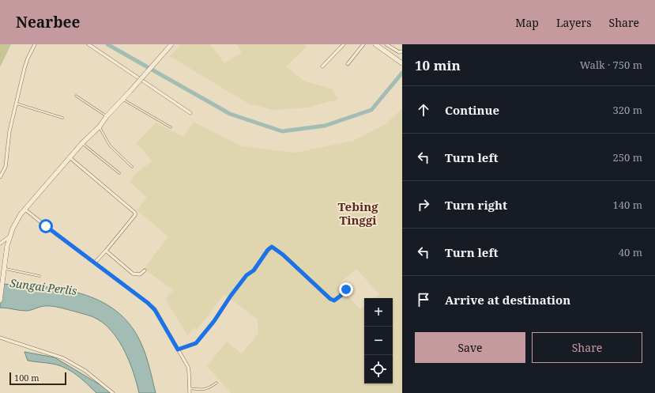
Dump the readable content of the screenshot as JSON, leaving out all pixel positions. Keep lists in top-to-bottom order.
{
  "districts": ["Tebing Tinggi"],
  "water": ["Sungai Perlis"],
  "scale_bar": "100 m",
  "page": {
    "header": "Nearbee",
    "nav": ["Map", "Layers", "Share"],
    "heading": ["10 min", "Walk · 750 m"],
    "list": [
      ["Continue", "320 m"],
      ["Turn left", "250 m"],
      ["Turn right", "140 m"],
      ["Turn left", "40 m"],
      "Arrive at destination"
    ],
    "map_buttons": ["+", "−"],
    "buttons": ["Save", "Share"],
    "scale": "100 m"
  }
}
